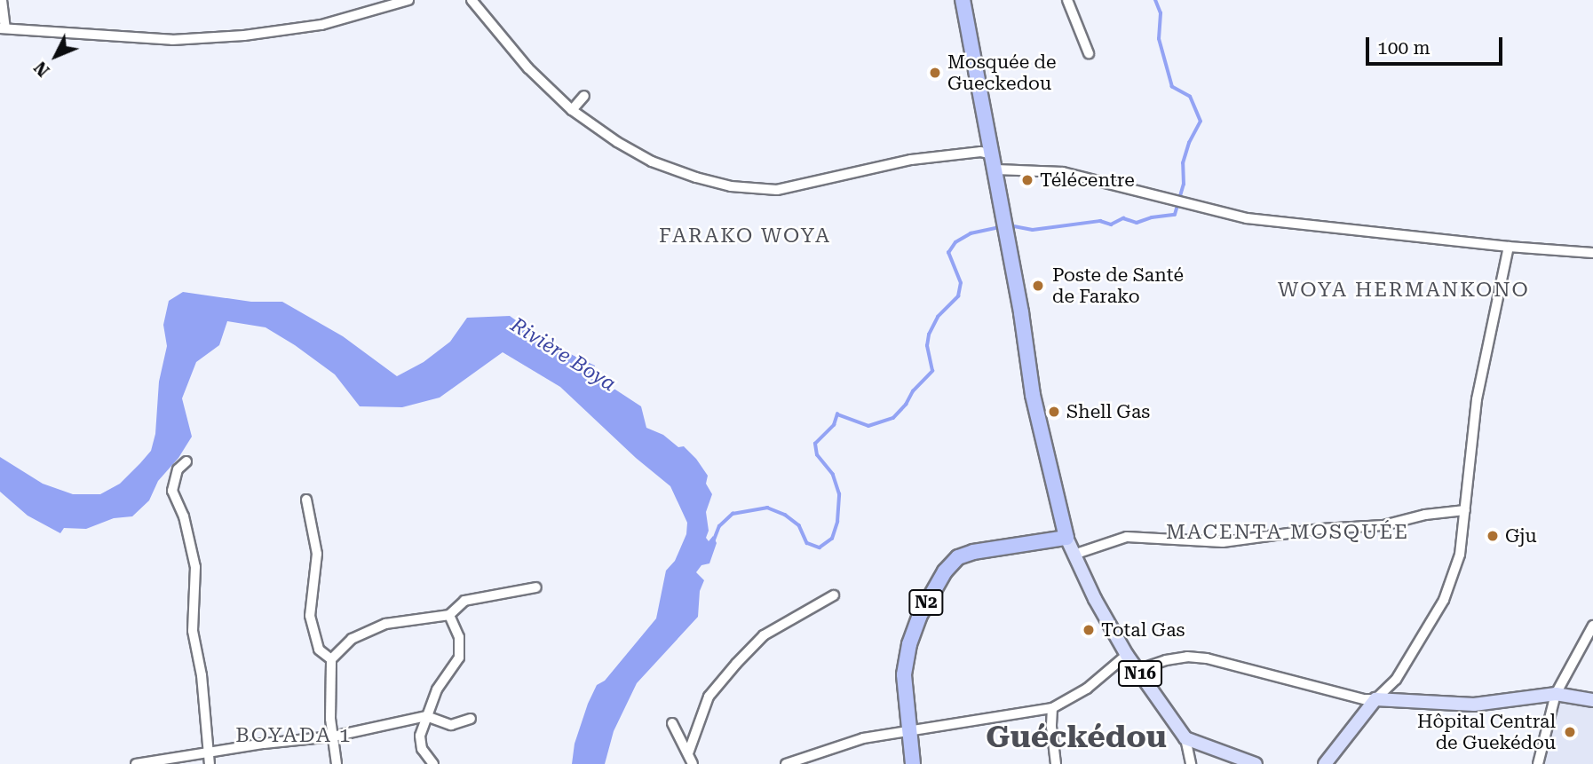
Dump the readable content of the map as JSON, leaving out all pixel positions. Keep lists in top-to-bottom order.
{
  "streets": {
    "highway": ["N2"],
    "main road": ["N16"]
  },
  "crossings": [
    ["N2", "N16"]
  ],
  "districts": [
    "FARAKO WOYA",
    "WOYA HERMANKONO",
    "MACENTA MOSQUÉE",
    "BOYADA 1",
    "Guéckédou"
  ],
  "water": ["Rivière Boya"],
  "places": [
    "Mosquée de Gueckedou",
    "Télécentre",
    "Poste de Santé de Farako",
    "Shell Gas",
    "Gju",
    "Total Gas",
    "Hôpital Central de Guekédou"
  ],
  "scale_bar": "100 m",
  "north": "bottom left"
}
